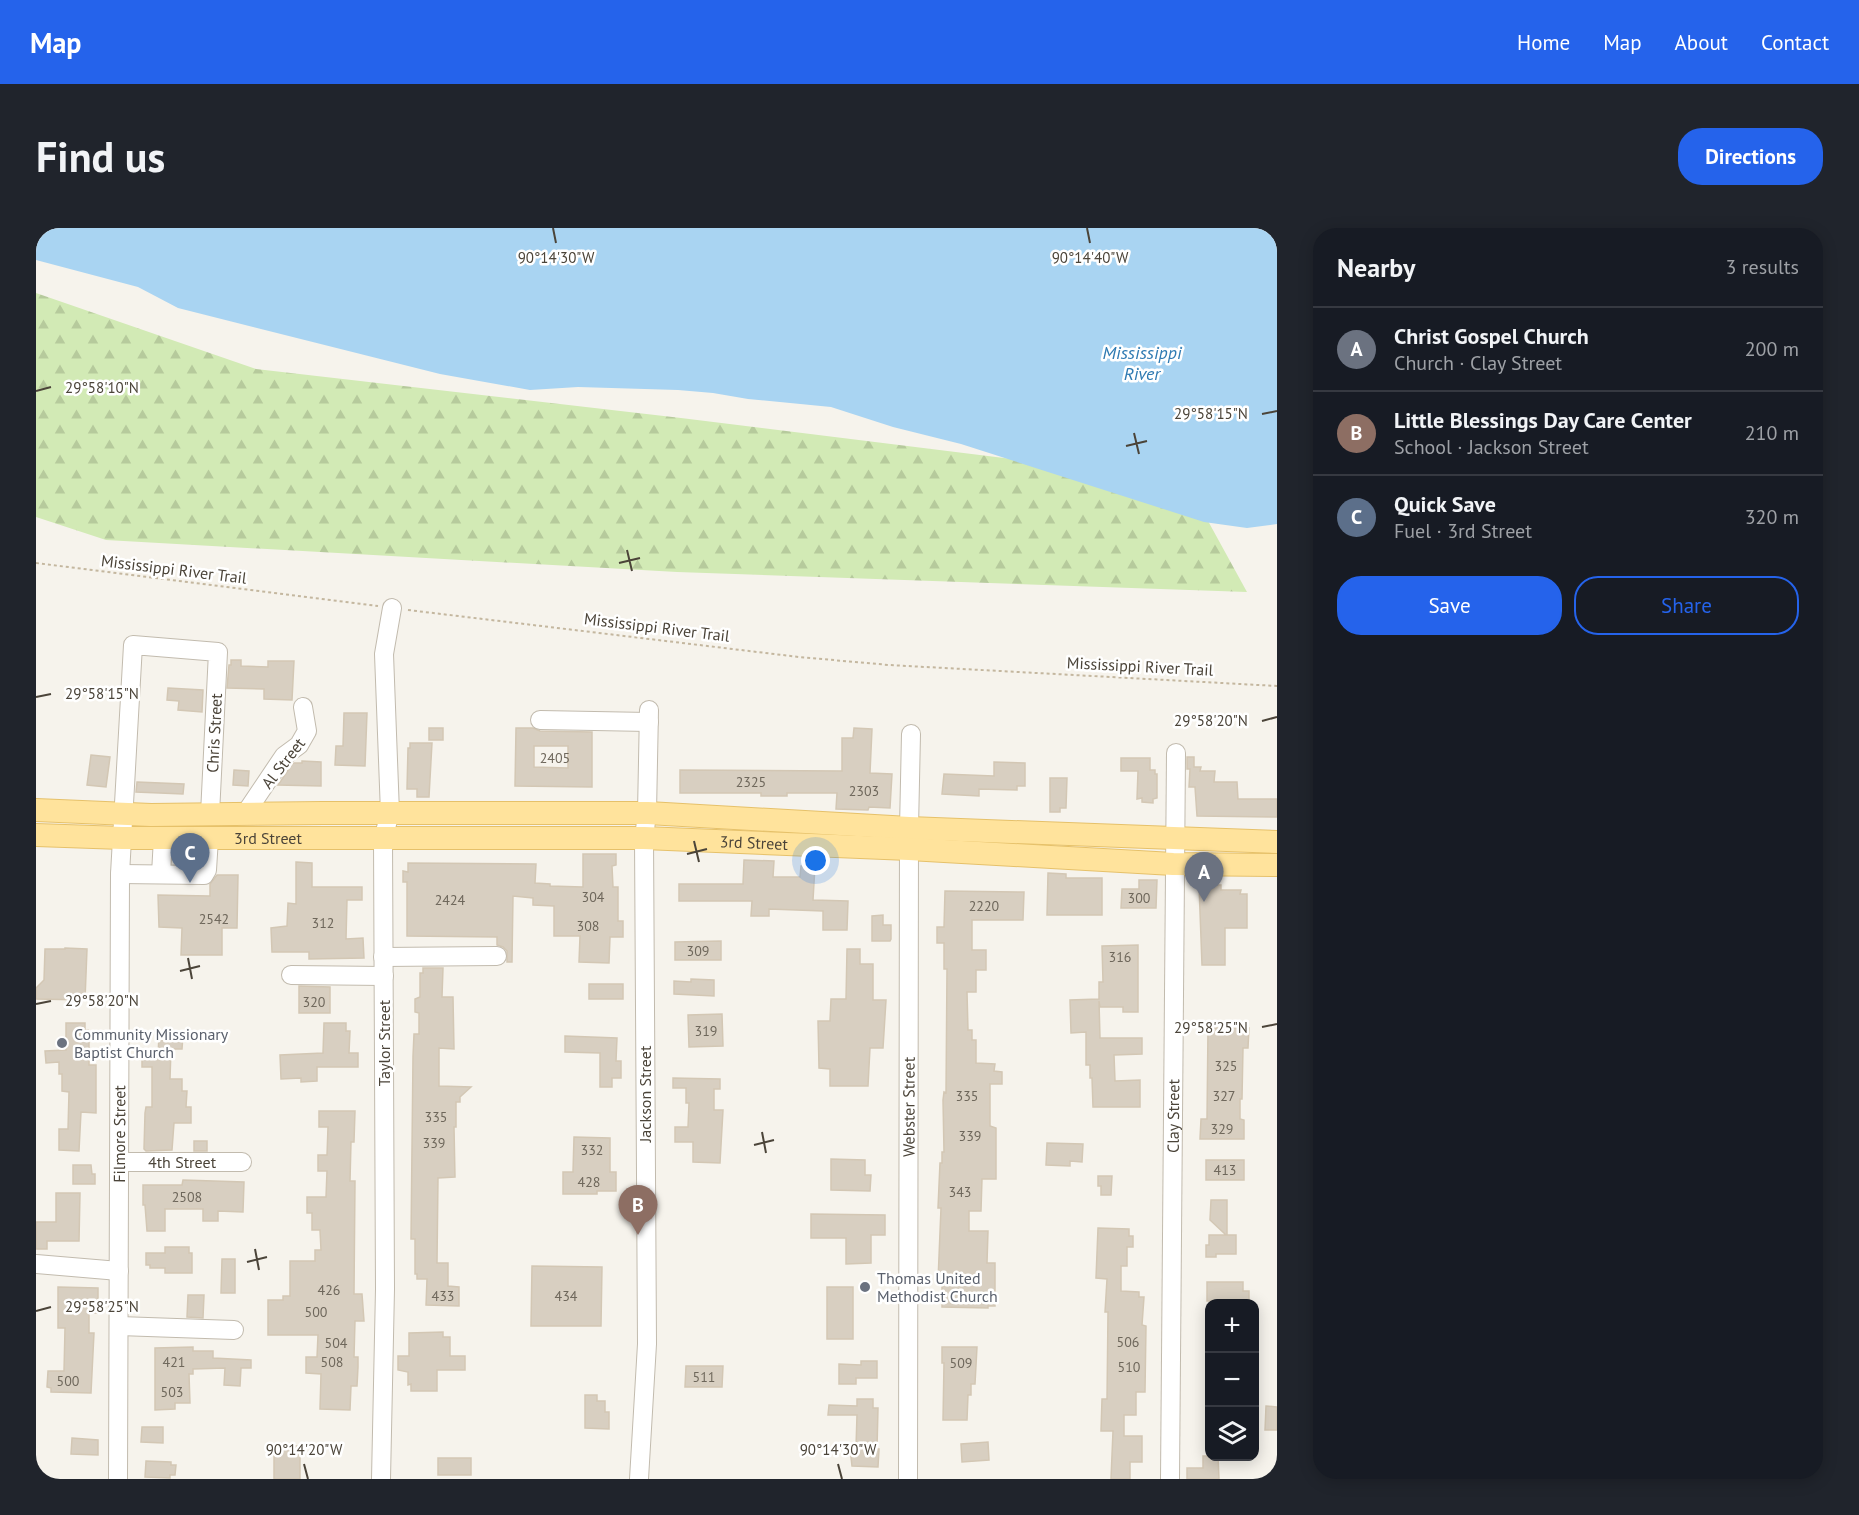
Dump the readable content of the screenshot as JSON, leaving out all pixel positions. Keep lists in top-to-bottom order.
{
  "streets": {
    "main road": ["3rd Street"],
    "street": [
      "Chris Street",
      "Al Street",
      "Taylor Street",
      "Jackson Street",
      "Webster Street",
      "Clay Street",
      "Filmore Street",
      "4th Street"
    ],
    "path": ["Mississippi River Trail"]
  },
  "crossings": [
    ["Mississippi River Trail", "Taylor Street"],
    ["Chris Street", "3rd Street"],
    ["Chris Street", "Filmore Street"],
    ["Al Street", "3rd Street"],
    ["3rd Street", "Taylor Street"],
    ["3rd Street", "Jackson Street"],
    ["3rd Street", "Webster Street"],
    ["3rd Street", "Clay Street"],
    ["3rd Street", "Filmore Street"],
    ["Filmore Street", "4th Street"]
  ],
  "water": ["Mississippi River"],
  "places": ["Community Missionary Baptist Church", "Thomas United Methodist Church"],
  "house_numbers": [
    "2405",
    "2325",
    "2303",
    "304",
    "300",
    "2424",
    "2220",
    "2542",
    "312",
    "308",
    "309",
    "316",
    "320",
    "319",
    "325",
    "335",
    "327",
    "335",
    "329",
    "339",
    "339",
    "332",
    "413",
    "428",
    "343",
    "2508",
    "426",
    "433",
    "434",
    "500",
    "506",
    "504",
    "421",
    "508",
    "509",
    "510",
    "511",
    "500",
    "503"
  ],
  "page": {
    "header": "Map",
    "nav": [
      "Home",
      "Map",
      "About",
      "Contact"
    ],
    "buttons": [
      "Directions",
      ["Save", "Share"]
    ],
    "title": "Find us",
    "heading": ["Nearby", "3 results"],
    "list": [
      {
        "mark": "A",
        "name": "Christ Gospel Church",
        "note": "Church · Clay Street",
        "value": "200 m"
      },
      {
        "mark": "B",
        "name": "Little Blessings Day Care Center",
        "note": "School · Jackson Street",
        "value": "210 m"
      },
      {
        "mark": "C",
        "name": "Quick Save",
        "note": "Fuel · 3rd Street",
        "value": "320 m"
      }
    ],
    "pins": ["C", "A", "B"],
    "map_buttons": ["+", "−"]
  },
  "coordinates": [
    "90°14'30\"W",
    "90°14'40\"W",
    "29°58'10\"N",
    "29°58'15\"N",
    "29°58'20\"N",
    "29°58'25\"N",
    "90°14'20\"W"
  ]
}
